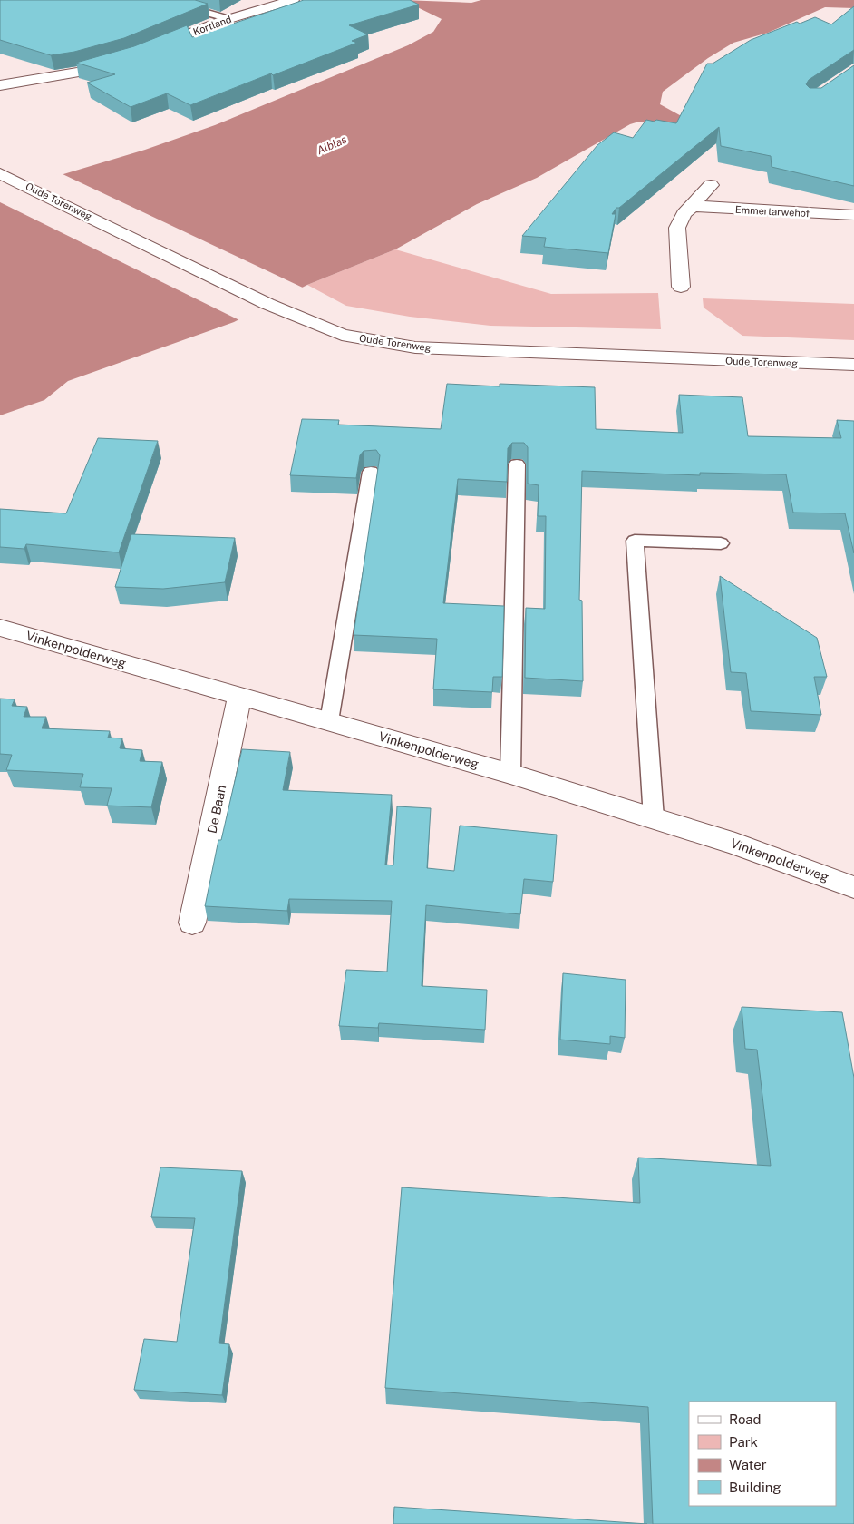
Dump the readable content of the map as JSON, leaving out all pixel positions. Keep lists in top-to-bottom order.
{
  "streets": {
    "street": [
      "Kortland",
      "Oude Torenweg",
      "Emmertarwehof",
      "Vinkenpolderweg",
      "De Baan"
    ]
  },
  "crossings": [
    ["Vinkenpolderweg", "De Baan"]
  ],
  "water": ["Alblas"],
  "legend": [
    "Road",
    "Park",
    "Water",
    "Building"
  ]
}
